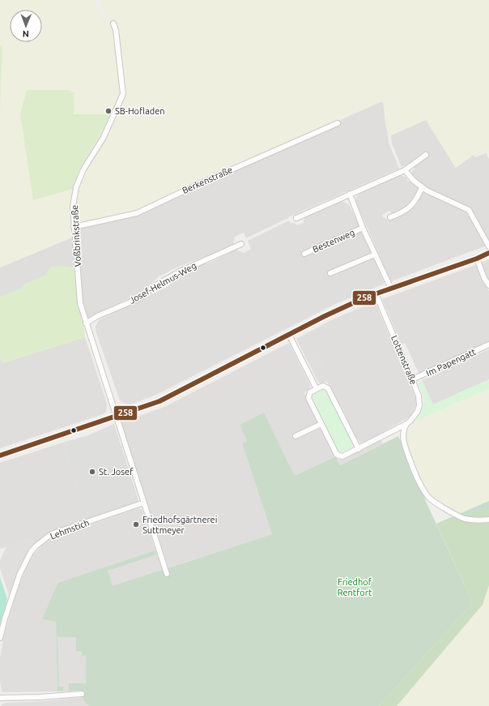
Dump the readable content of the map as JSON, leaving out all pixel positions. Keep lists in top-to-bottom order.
{
  "streets": {
    "street": [
      "Berkenstraße",
      "Voßbrinkstraße",
      "Bestenweg",
      "Josef-Helmus-Weg",
      "Lottenstraße",
      "Im Papengatt",
      "Lehmstich"
    ]
  },
  "crossings": [
    ["Berkenstraße", "Voßbrinkstraße"],
    ["Voßbrinkstraße", "Josef-Helmus-Weg"],
    ["Voßbrinkstraße", "Lehmstich"],
    ["Lottenstraße", "Im Papengatt"]
  ],
  "parks": ["Friedhof Rentfort"],
  "places": ["SB-Hofladen", "St. Josef", "Friedhofsgärtnerei Suttmeyer"],
  "lines": ["transit line 258"],
  "north": "bottom"
}
